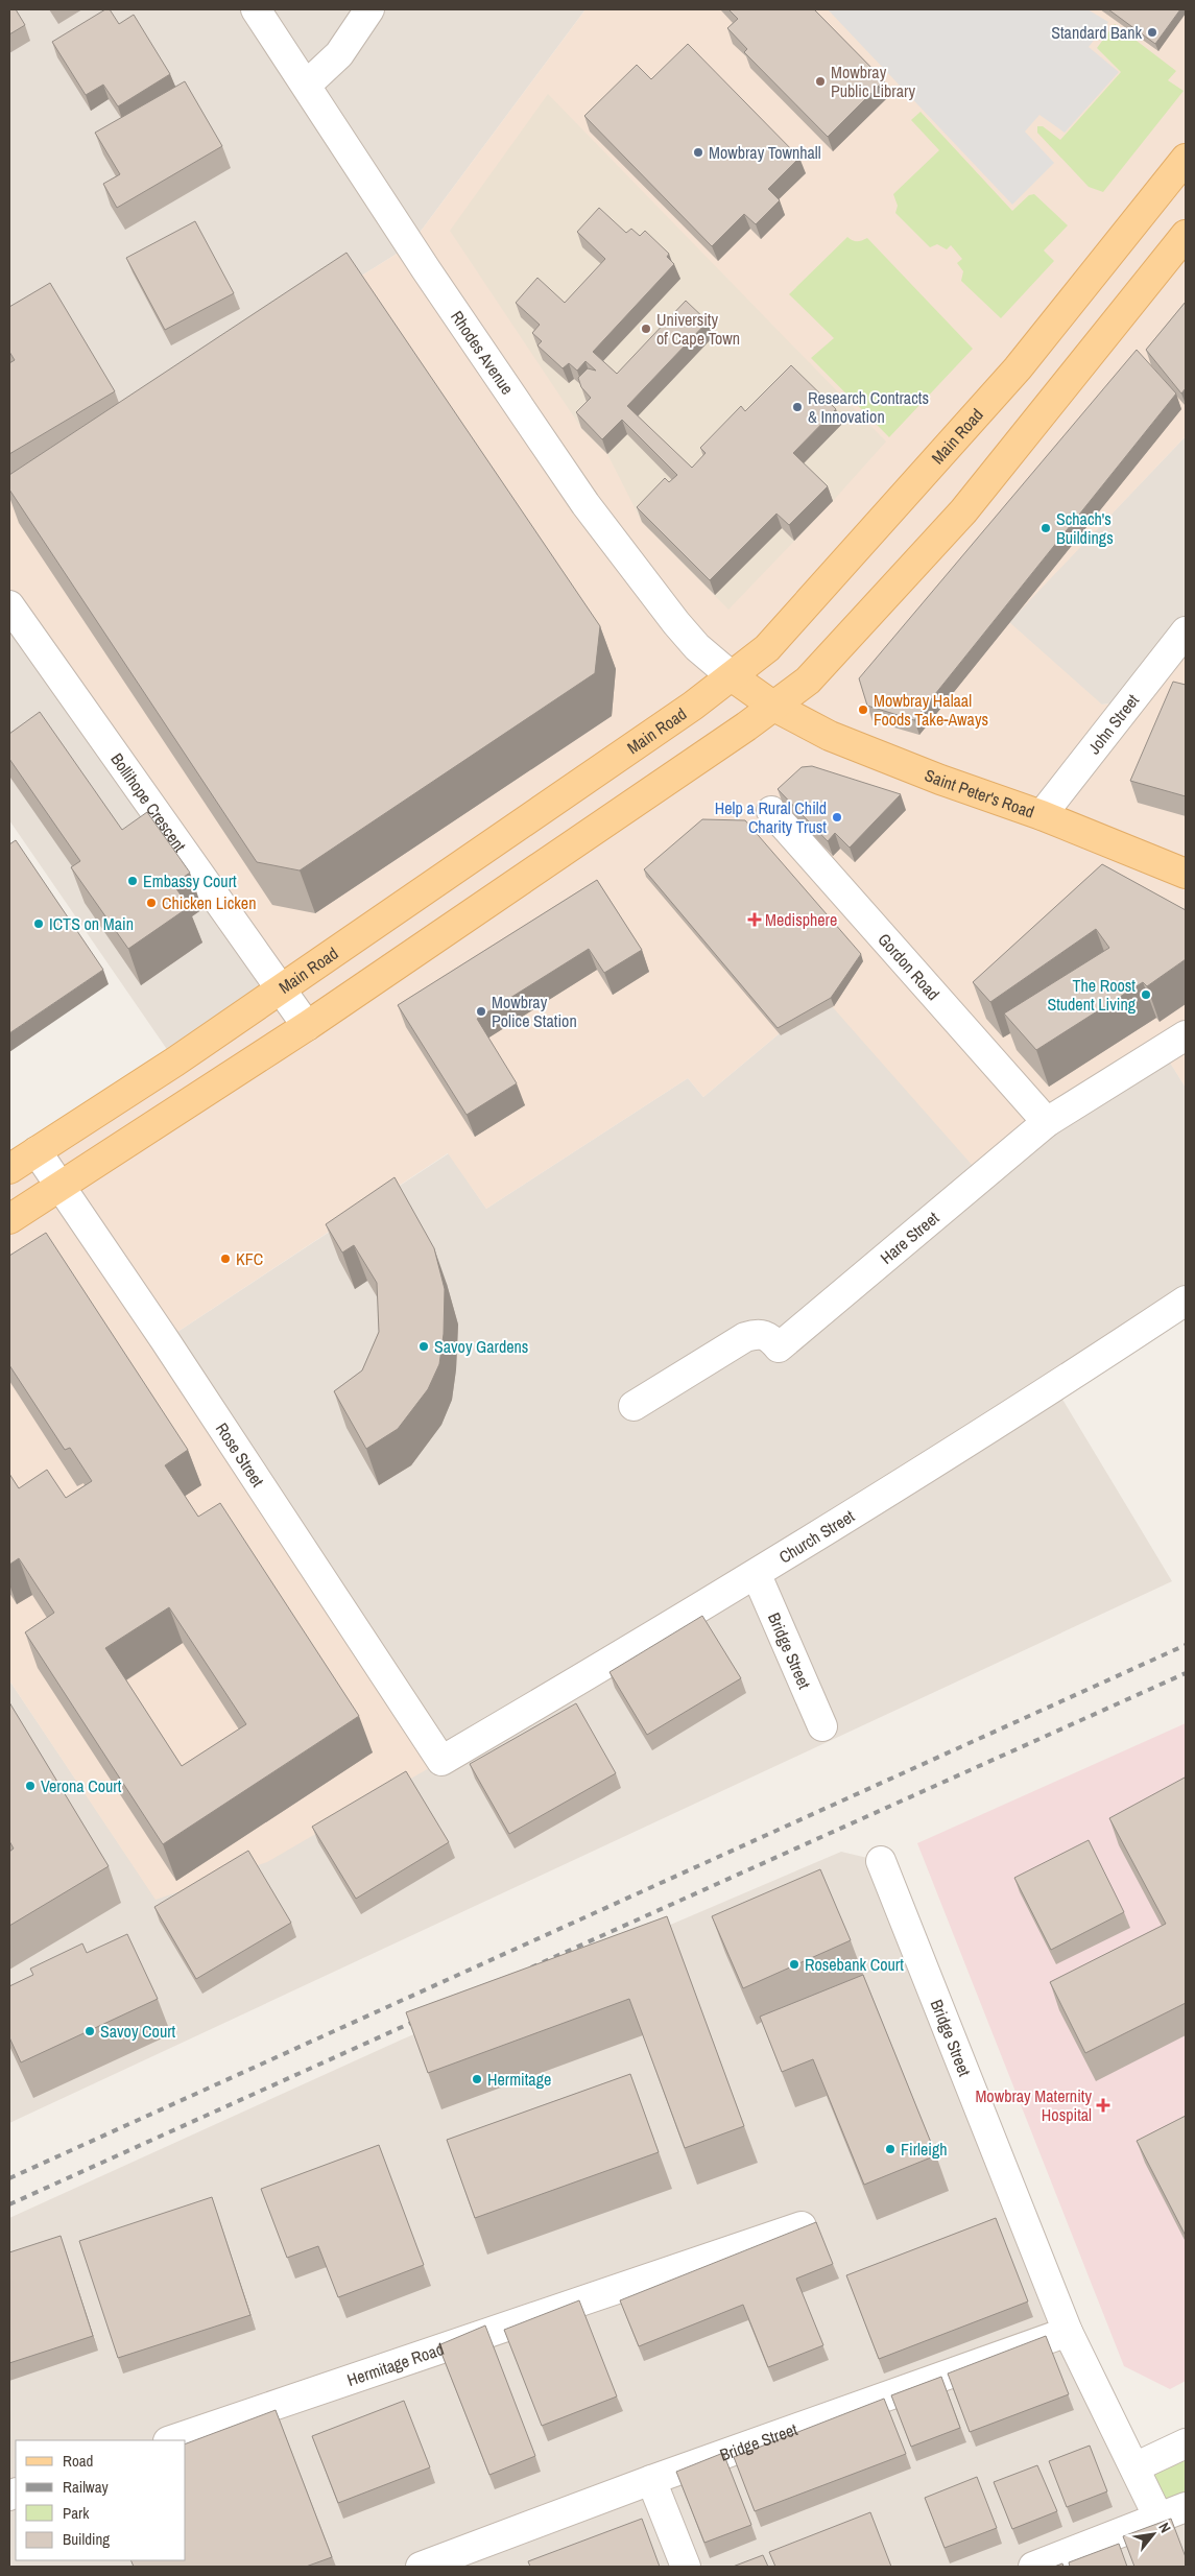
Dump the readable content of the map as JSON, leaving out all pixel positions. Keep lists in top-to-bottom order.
{
  "streets": {
    "main road": ["Main Road", "Saint Peter's Road"],
    "street": [
      "Rhodes Avenue",
      "John Street",
      "Bollihope Crescent",
      "Gordon Road",
      "Hare Street",
      "Rose Street",
      "Church Street",
      "Bridge Street",
      "Hermitage Road"
    ]
  },
  "crossings": [
    ["Rhodes Avenue", "Main Road"],
    ["Rhodes Avenue", "Saint Peter's Road"],
    ["Main Road", "Saint Peter's Road"],
    ["Main Road", "Bollihope Crescent"],
    ["Main Road", "Rose Street"],
    ["John Street", "Saint Peter's Road"],
    ["Gordon Road", "Hare Street"],
    ["Rose Street", "Church Street"],
    ["Church Street", "Bridge Street"]
  ],
  "places": {
    "other": [
      "Standard Bank",
      "Mowbray Public Library",
      "Mowbray Townhall",
      "University of Cape Town",
      "Research Contracts & Innovation",
      "Schach's Buildings",
      "Mowbray Halaal Foods Take-Aways",
      "Help a Rural Child Charity Trust",
      "Embassy Court",
      "Chicken Licken",
      "ICTS on Main",
      "The Roost Student Living",
      "Mowbray Police Station",
      "KFC",
      "Savoy Gardens",
      "Verona Court",
      "Rosebank Court",
      "Savoy Court",
      "Hermitage",
      "Firleigh"
    ],
    "health": ["Medisphere", "Mowbray Maternity Hospital"]
  },
  "legend": [
    "Road",
    "Railway",
    "Park",
    "Building"
  ],
  "north": "top right"
}
